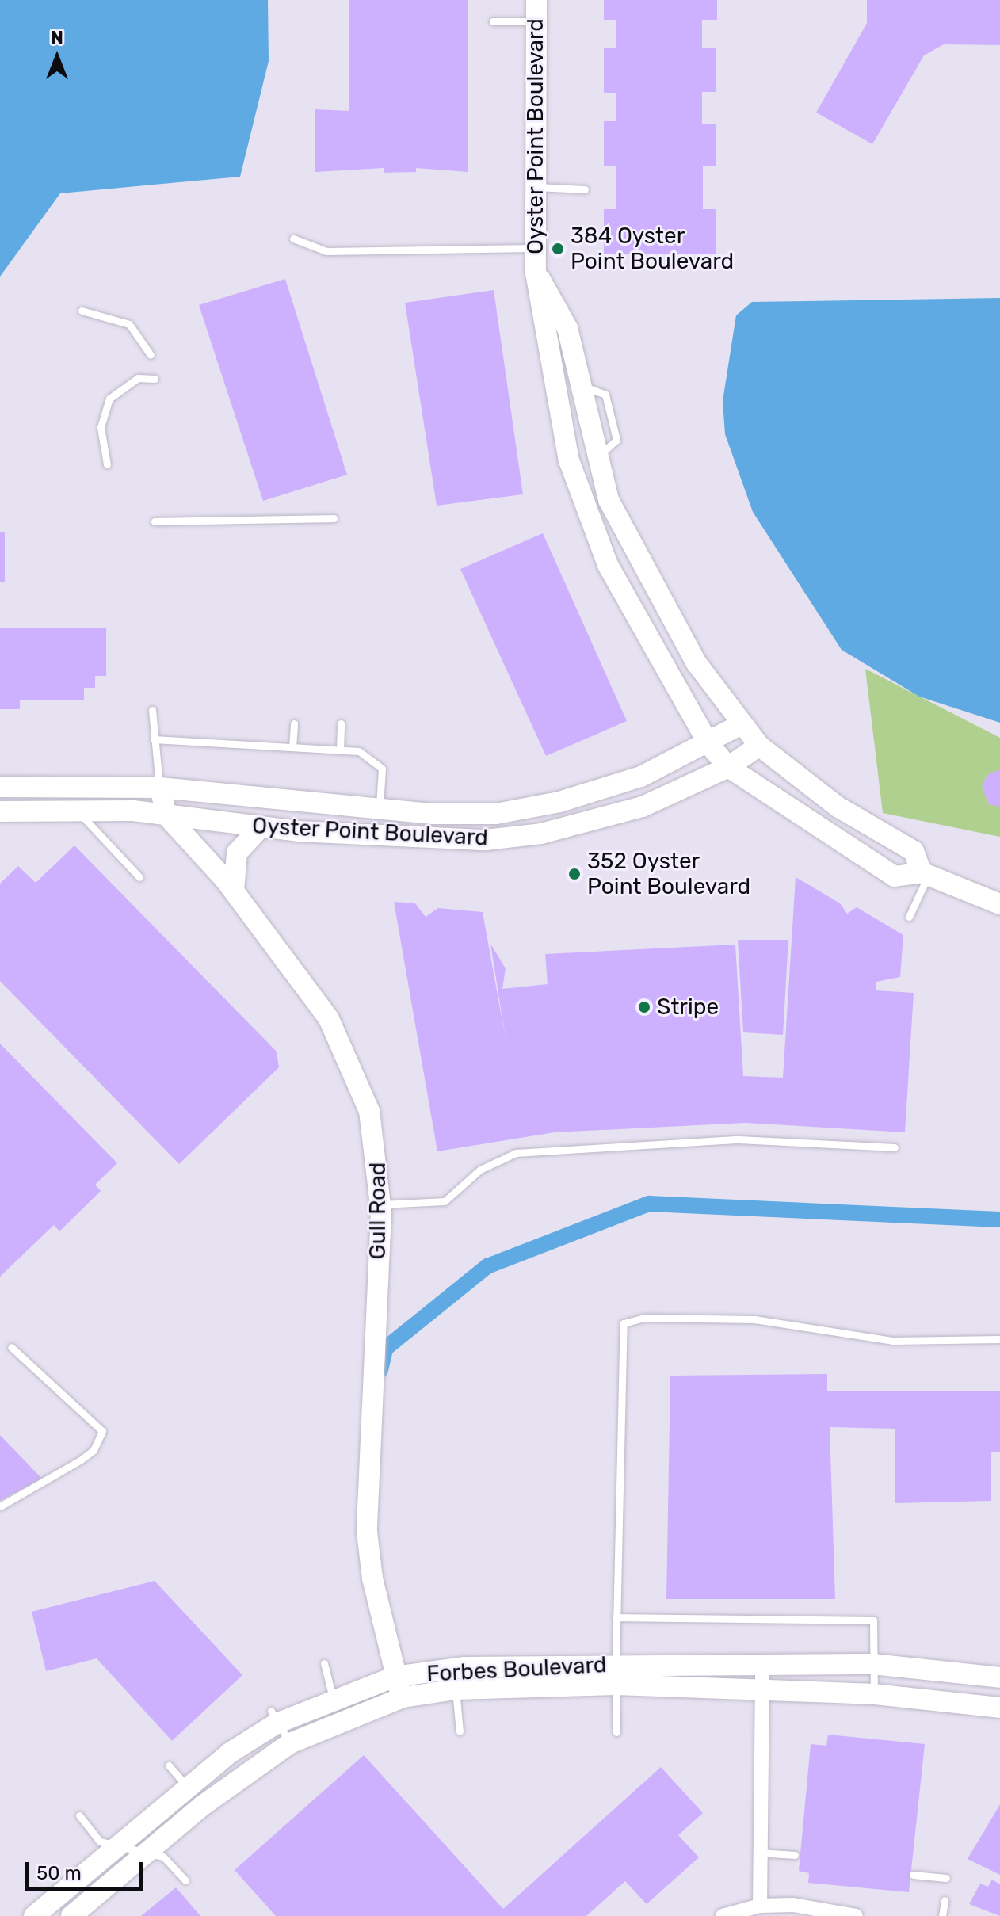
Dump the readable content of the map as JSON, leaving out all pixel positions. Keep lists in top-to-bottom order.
{
  "streets": {
    "street": ["Oyster Point Boulevard", "Gull Road", "Forbes Boulevard"]
  },
  "crossings": [
    ["Oyster Point Boulevard", "Gull Road"],
    ["Gull Road", "Forbes Boulevard"]
  ],
  "places": ["384 Oyster Point Boulevard", "352 Oyster Point Boulevard", "Stripe"],
  "scale_bar": "50 m",
  "north": "top"
}
